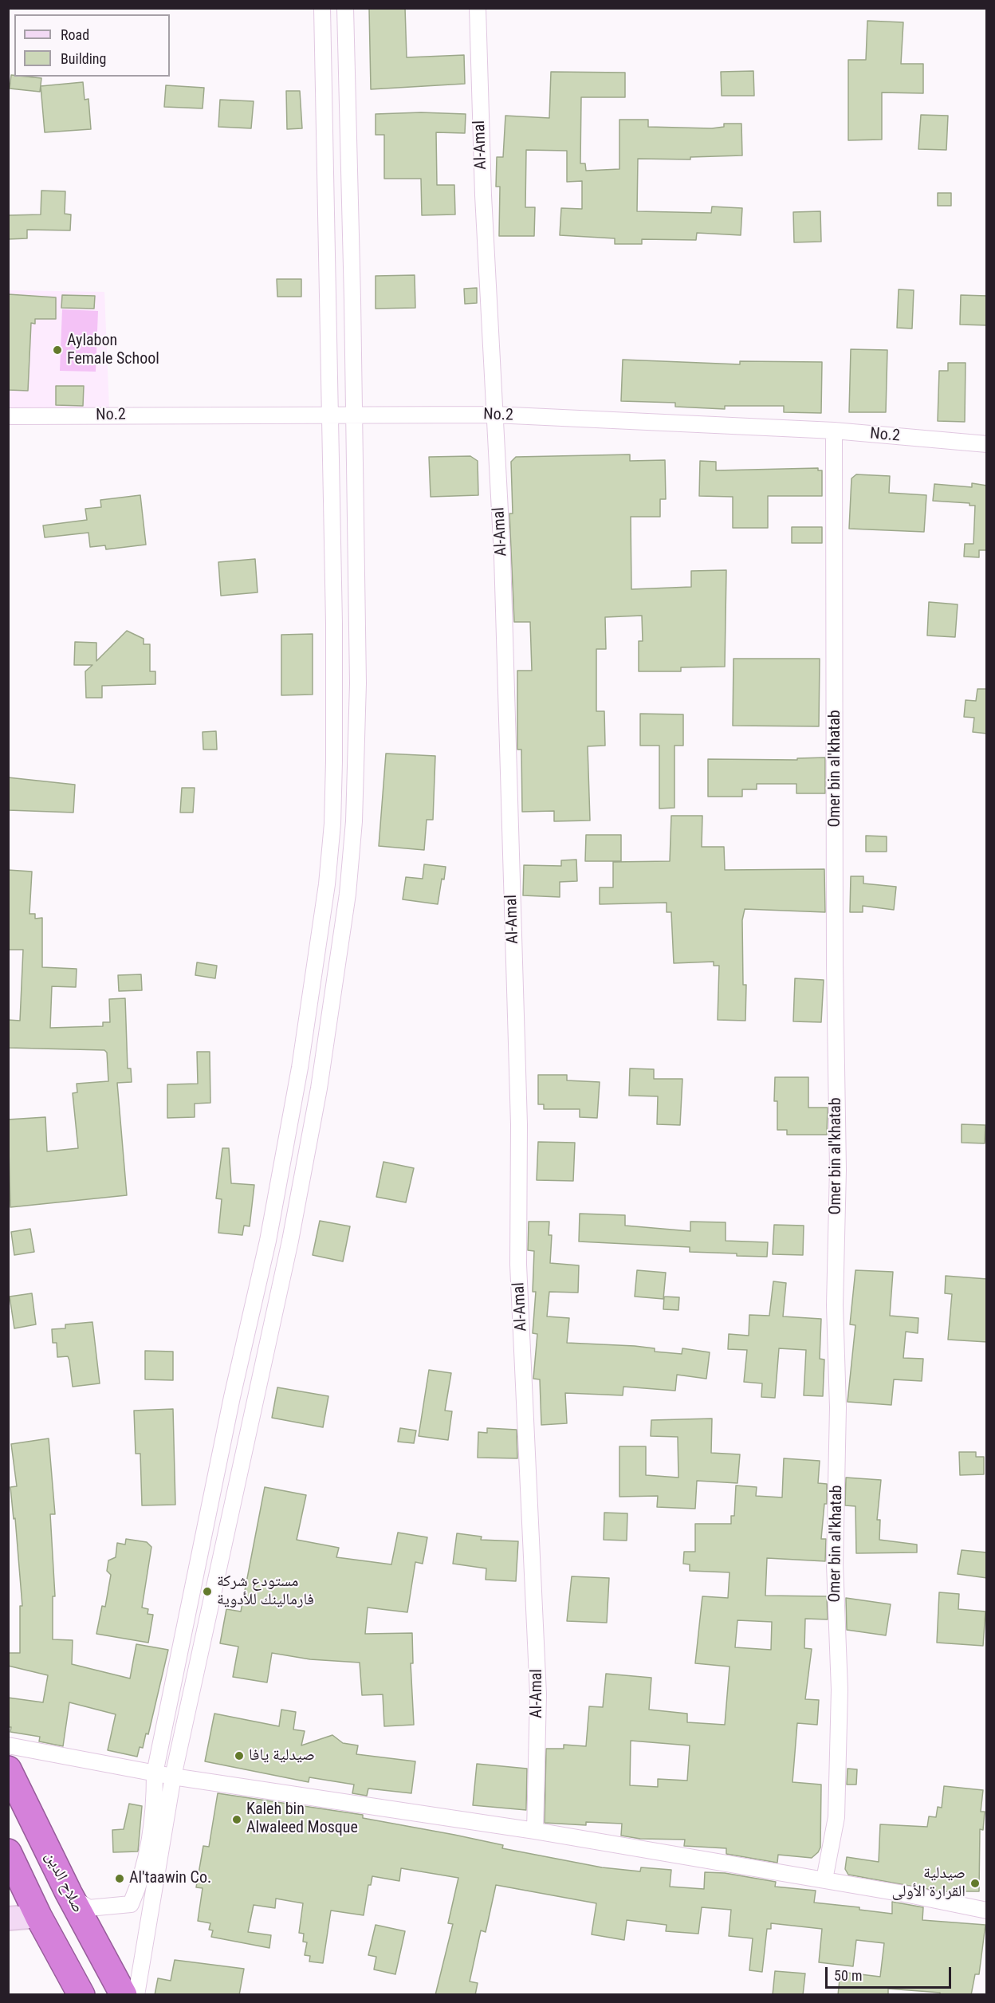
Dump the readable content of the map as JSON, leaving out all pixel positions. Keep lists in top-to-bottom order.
{
  "streets": {
    "highway": ["صلاح الدين"],
    "street": ["Al-Amal", "No.2", "Omer bin al'khatab"]
  },
  "crossings": [
    ["Al-Amal", "No.2"],
    ["No.2", "Omer bin al'khatab"]
  ],
  "places": [
    "Aylabon Female School",
    "مستودع شركة فارمالينك للأدوية",
    "صيدلية يافا",
    "Kaleh bin Alwaleed Mosque",
    "Al'taawin Co.",
    "صيدلية القرارة الأولى"
  ],
  "legend": ["Road", "Building"],
  "scale_bar": "50 m"
}
